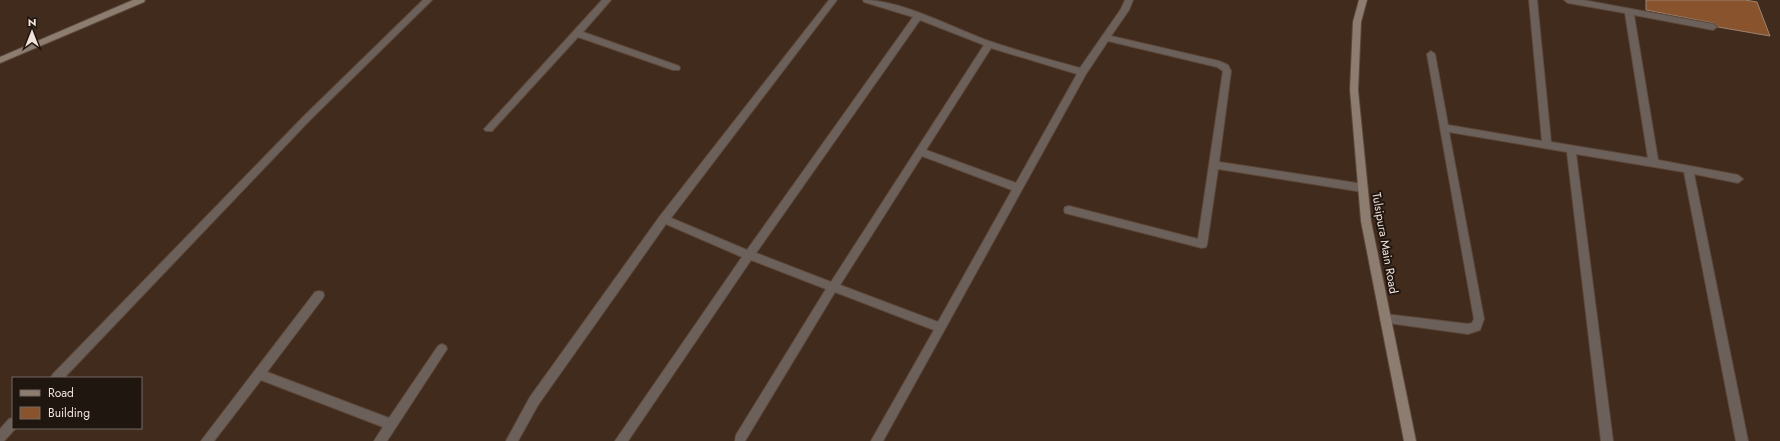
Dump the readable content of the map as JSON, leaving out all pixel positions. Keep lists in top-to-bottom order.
{
  "streets": {
    "street": ["Tulsipura Main Road"]
  },
  "legend": ["Road", "Building"],
  "north": "top"
}
